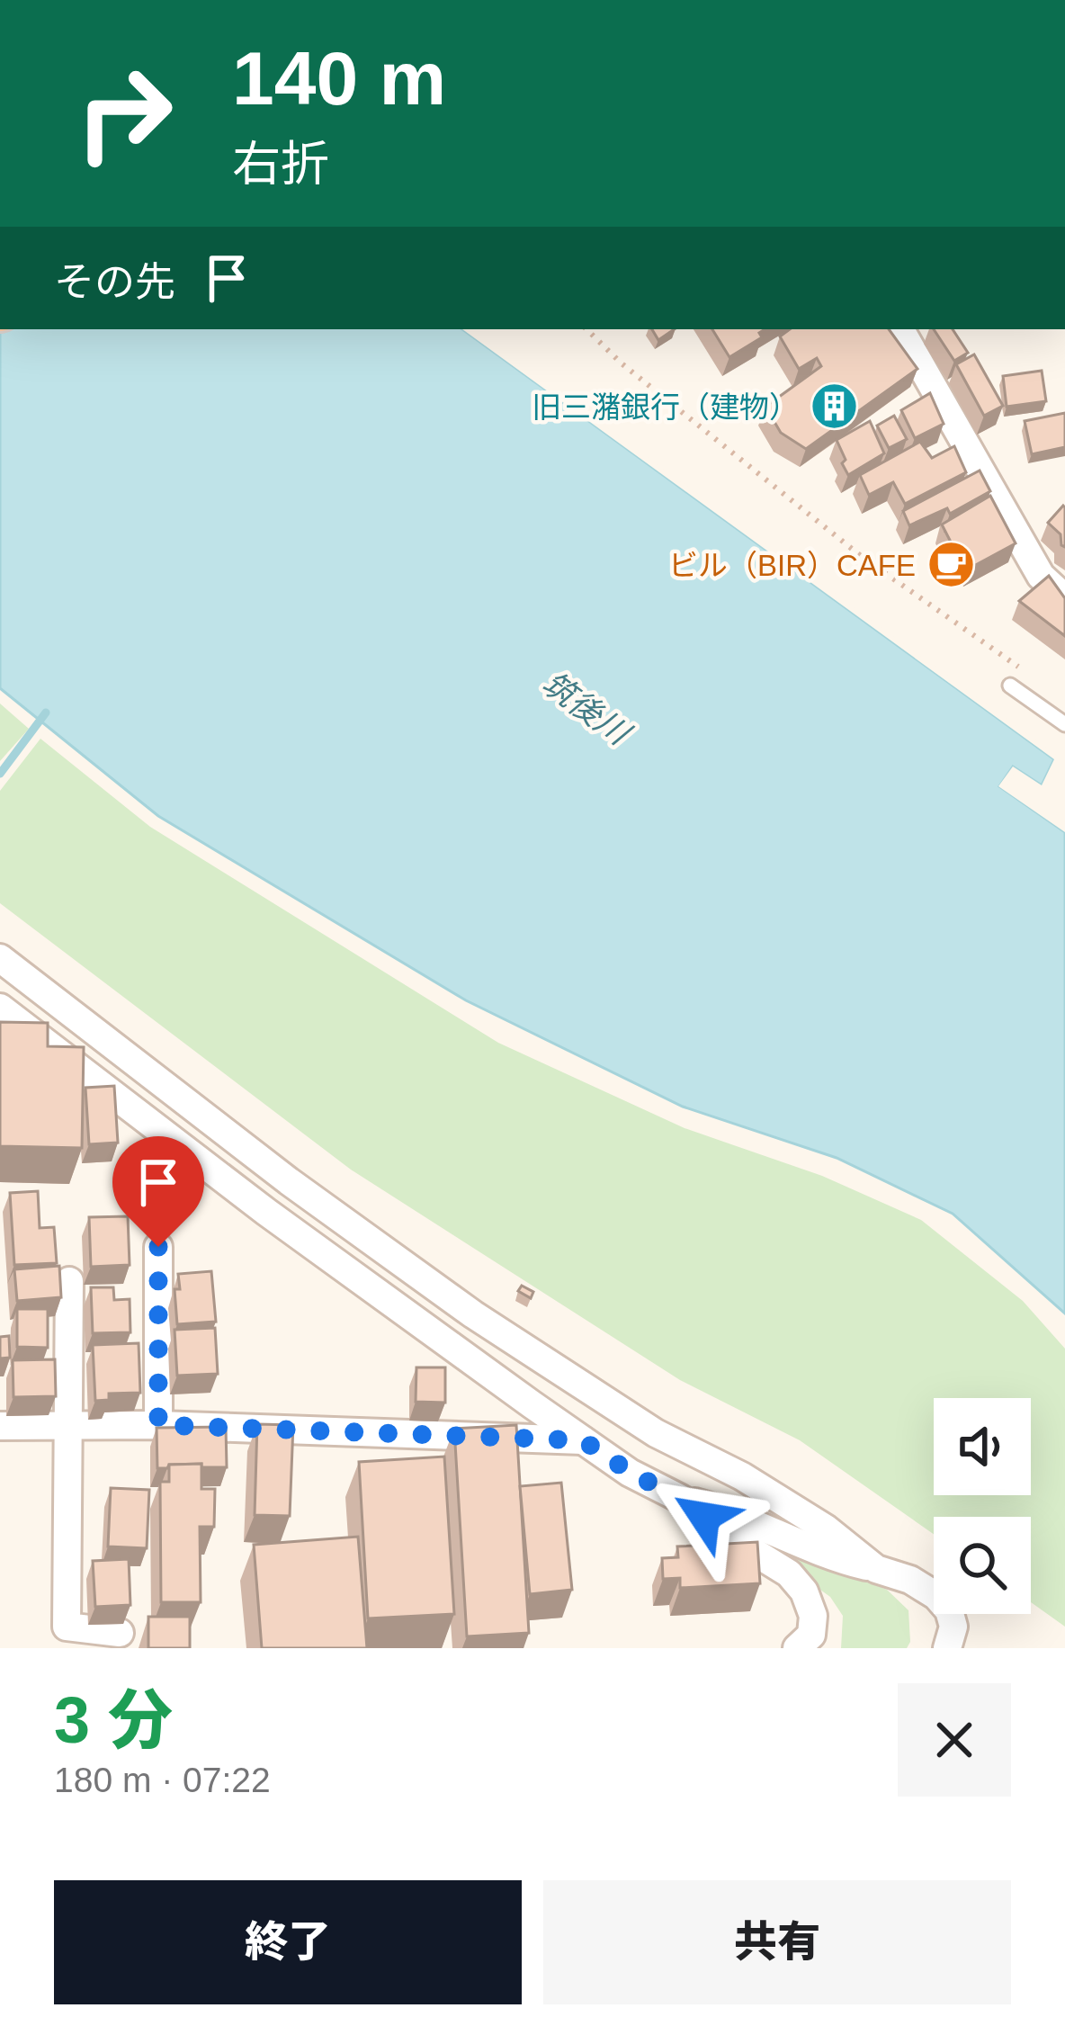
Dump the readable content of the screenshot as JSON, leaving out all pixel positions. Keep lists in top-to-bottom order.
{
  "water": ["筑後川"],
  "places": {
    "building": ["旧三潴銀行（建物）"],
    "cafe": ["ビル（BIR）CAFE"]
  },
  "page": {
    "turn": ["140 m", "右折"],
    "then": "その先",
    "heading": ["3 分", "180 m · 07:22"],
    "buttons": ["終了", "共有"]
  }
}
